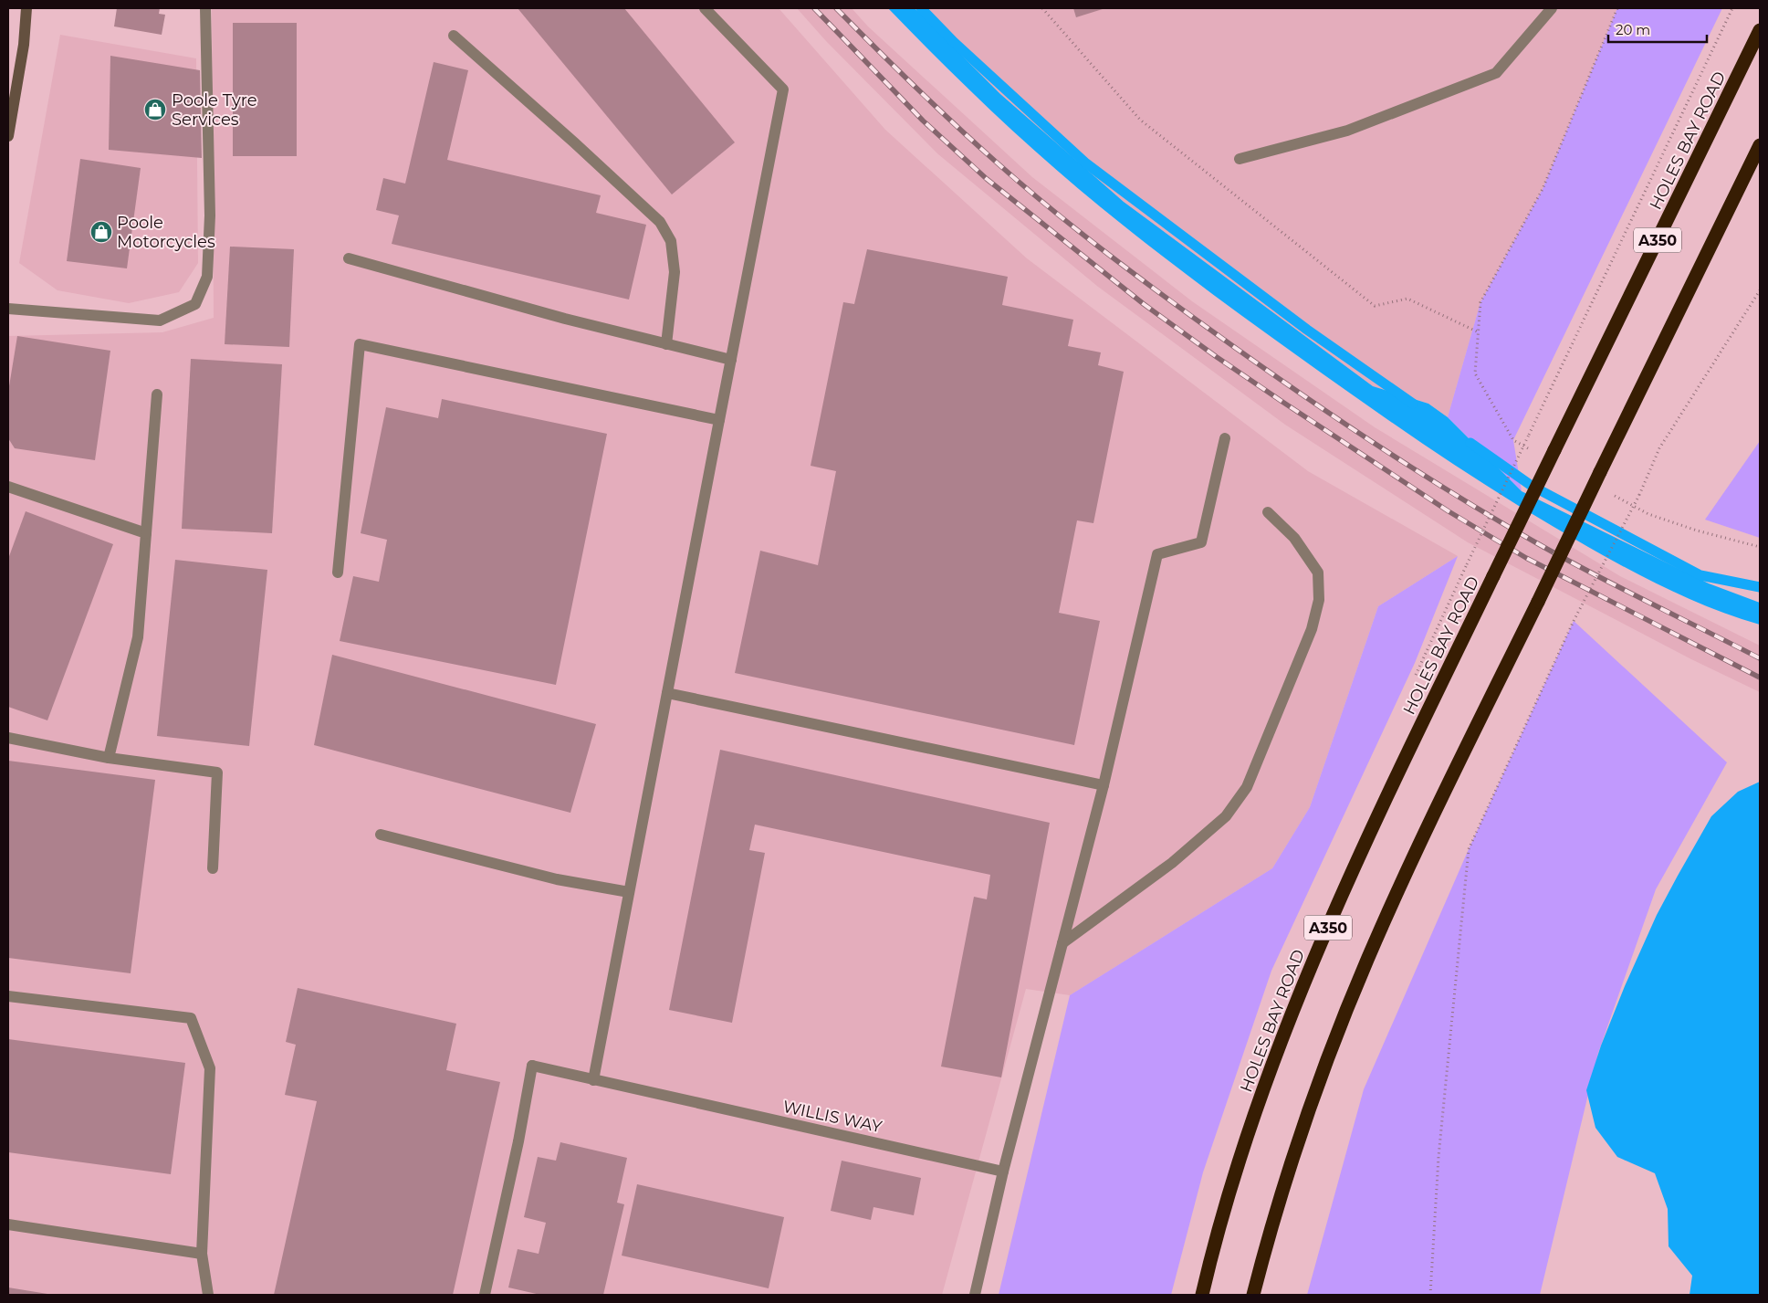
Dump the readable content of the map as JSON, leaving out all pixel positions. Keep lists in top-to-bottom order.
{
  "streets": {
    "highway": ["HOLES BAY ROAD", "A350"],
    "street": ["WILLIS WAY"]
  },
  "places": {
    "shop": ["Poole Tyre Services", "Poole Motorcycles"]
  },
  "scale_bar": "20 m"
}
